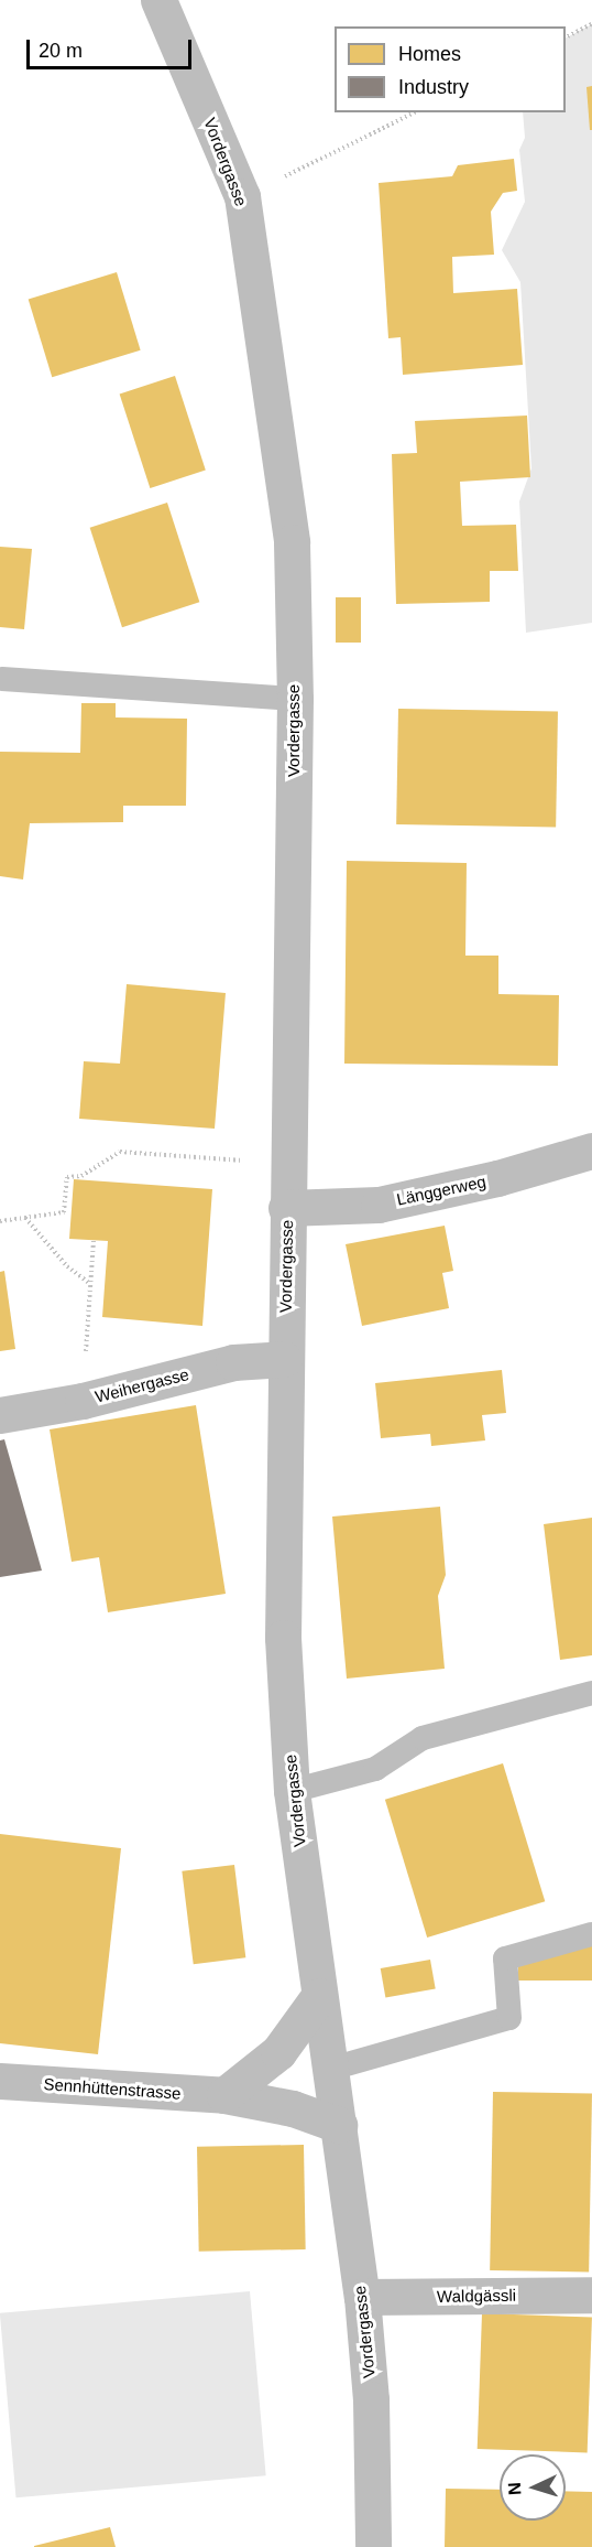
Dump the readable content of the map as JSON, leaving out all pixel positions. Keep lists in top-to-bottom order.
{
  "streets": {
    "street": [
      "Vordergasse",
      "Länggerweg",
      "Weihergasse",
      "Sennhüttenstrasse",
      "Waldgässli"
    ]
  },
  "crossings": [
    ["Vordergasse", "Länggerweg"],
    ["Vordergasse", "Weihergasse"],
    ["Vordergasse", "Sennhüttenstrasse"],
    ["Vordergasse", "Waldgässli"]
  ],
  "legend": ["Homes", "Industry"],
  "scale_bar": "20 m",
  "north": "left"
}
